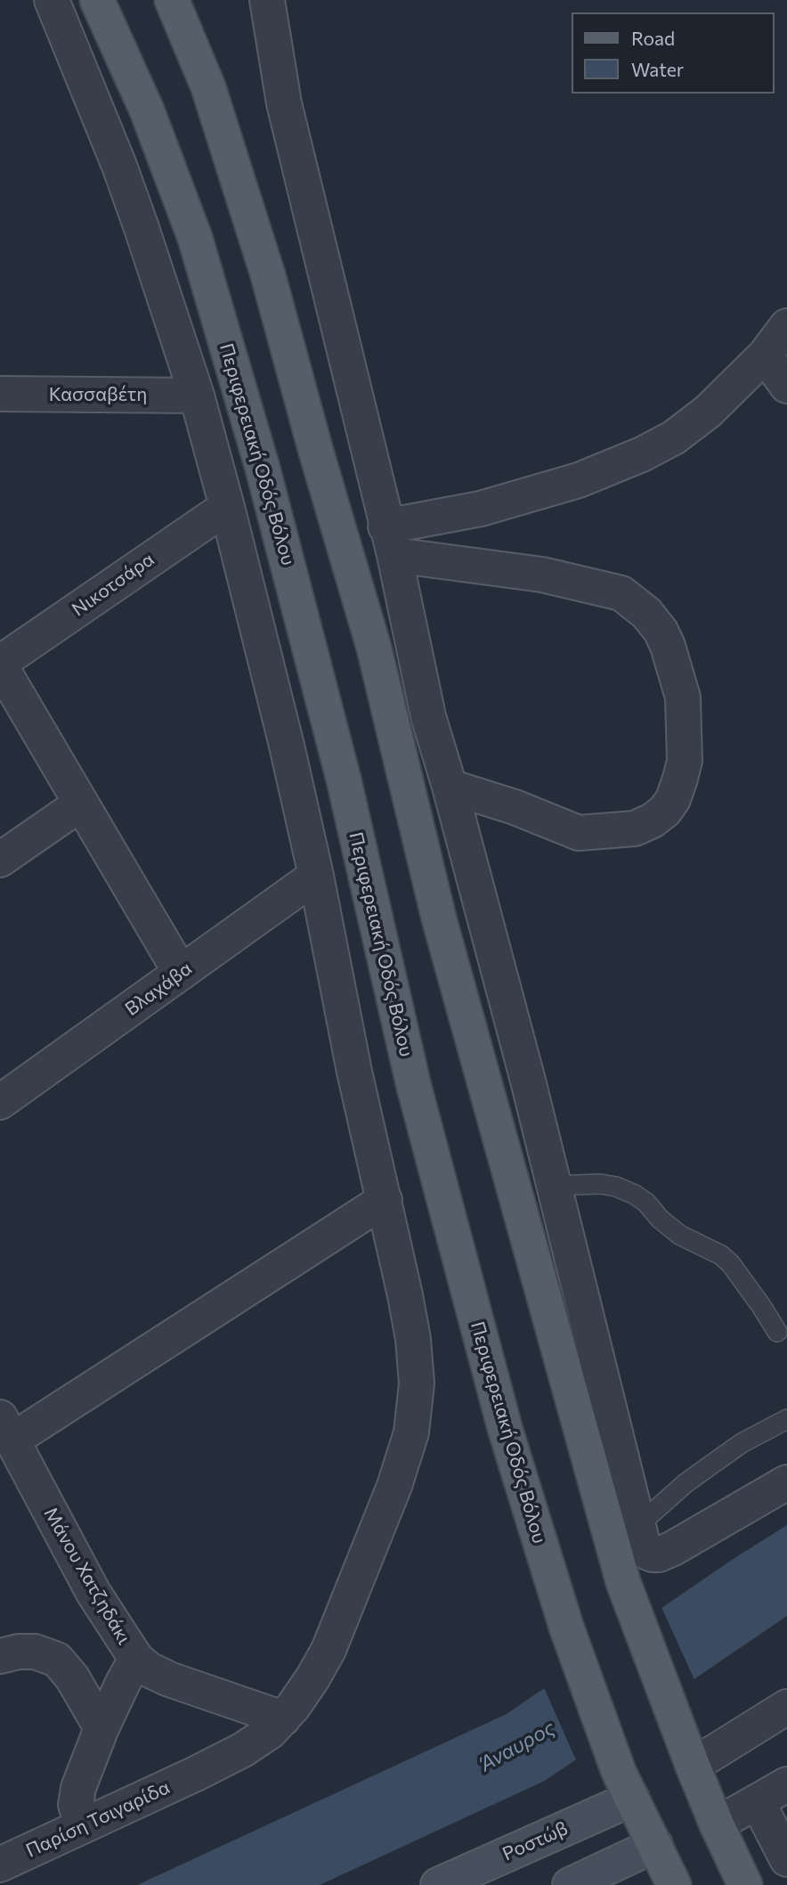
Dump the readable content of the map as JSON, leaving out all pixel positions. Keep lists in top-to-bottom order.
{
  "streets": {
    "main road": ["Περιφερειακή Οδός Βόλου"],
    "street": [
      "Κασσαβέτη",
      "Νικοτσάρα",
      "Βλαχάβα",
      "Μάνου Χατζηδάκι",
      "Παρίση Τσιγαρίδα",
      "Ροστώβ"
    ]
  },
  "crossings": [
    ["Κασσαβέτη", "Παρίση Τσιγαρίδα"],
    ["Περιφερειακή Οδός Βόλου", "Ροστώβ"],
    ["Νικοτσάρα", "Παρίση Τσιγαρίδα"],
    ["Βλαχάβα", "Παρίση Τσιγαρίδα"],
    ["Μάνου Χατζηδάκι", "Παρίση Τσιγαρίδα"]
  ],
  "water": ["Άναυρος"],
  "legend": ["Road", "Water"]
}
